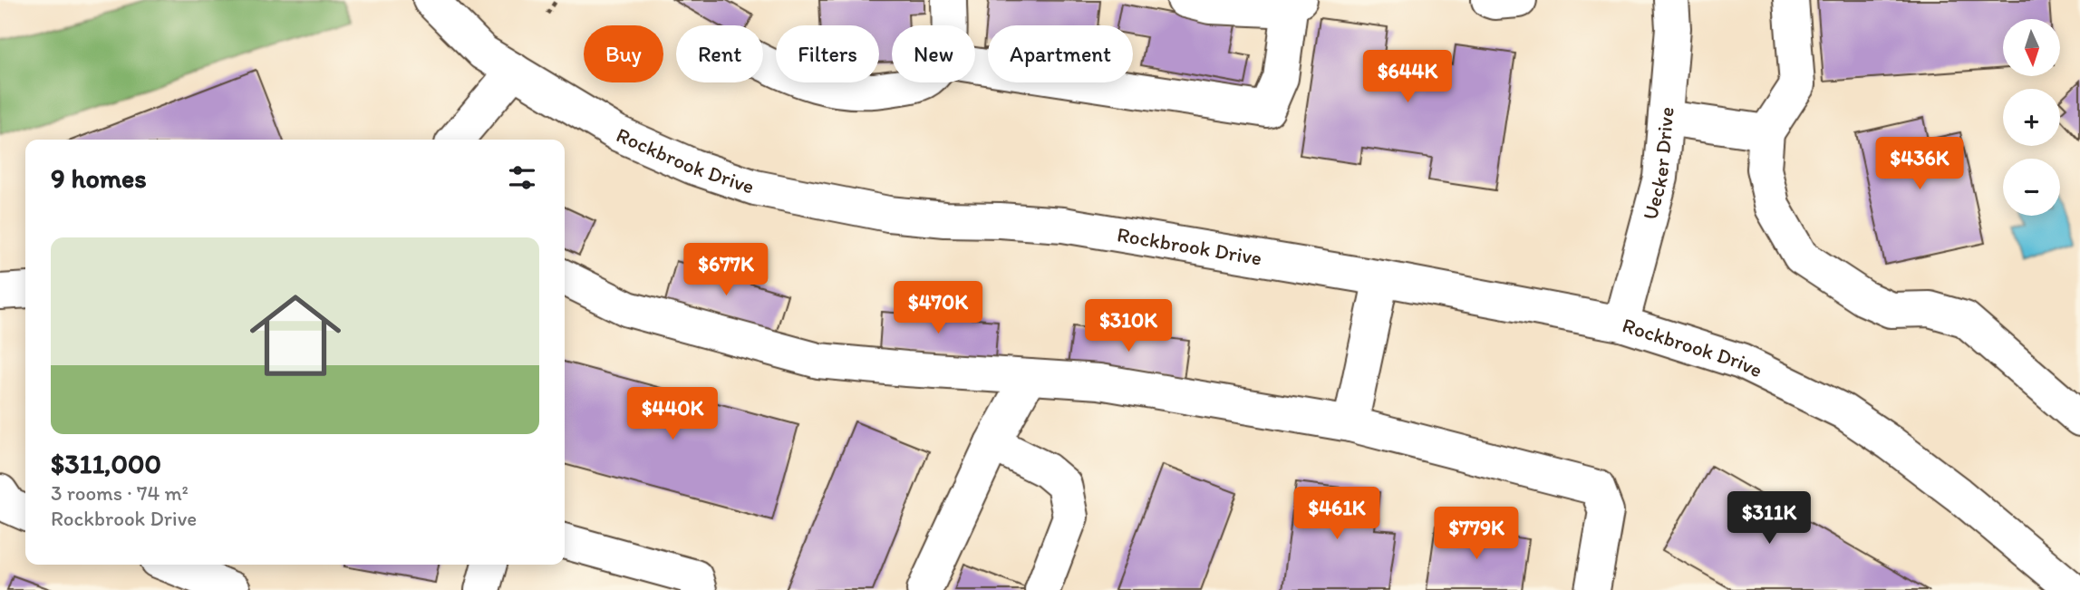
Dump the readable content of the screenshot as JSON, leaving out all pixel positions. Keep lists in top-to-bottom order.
{
  "streets": {
    "street": ["Rockbrook Drive", "Uecker Drive"]
  },
  "crossings": [
    ["Rockbrook Drive", "Uecker Drive"]
  ],
  "north": "bottom",
  "page": {
    "map_buttons": ["+", "−"],
    "chip": [
      "Buy",
      "Rent",
      "Filters",
      "New",
      "Apartment"
    ],
    "price": [
      "$644K",
      "$436K",
      "$677K",
      "$470K",
      "$310K",
      "$440K",
      "$461K",
      "$311K",
      "$779K"
    ],
    "heading": "9 homes",
    "list": [
      {
        "name": "$311,000",
        "note": "3 rooms · 74 m² · Rockbrook Drive"
      }
    ]
  }
}
